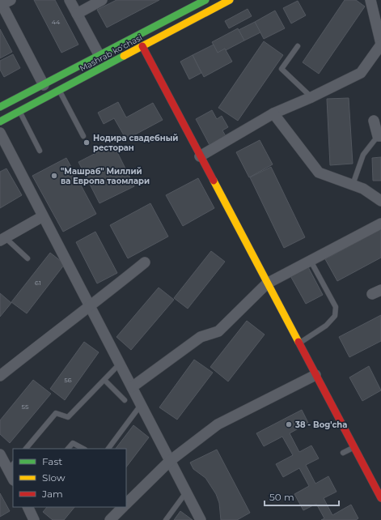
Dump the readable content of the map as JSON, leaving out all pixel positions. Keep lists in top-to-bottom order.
{
  "streets": {
    "street": ["Mashrab ko'chasi"]
  },
  "places": ["Нодира свадебный ресторан", "\"Машраб\" Миллий ва Европа таомлари", "38 - Bog'cha"],
  "house_numbers": [
    "44",
    "61",
    "56",
    "55"
  ],
  "legend": ["Fast", "Slow", "Jam"],
  "scale_bar": "50 m"
}
